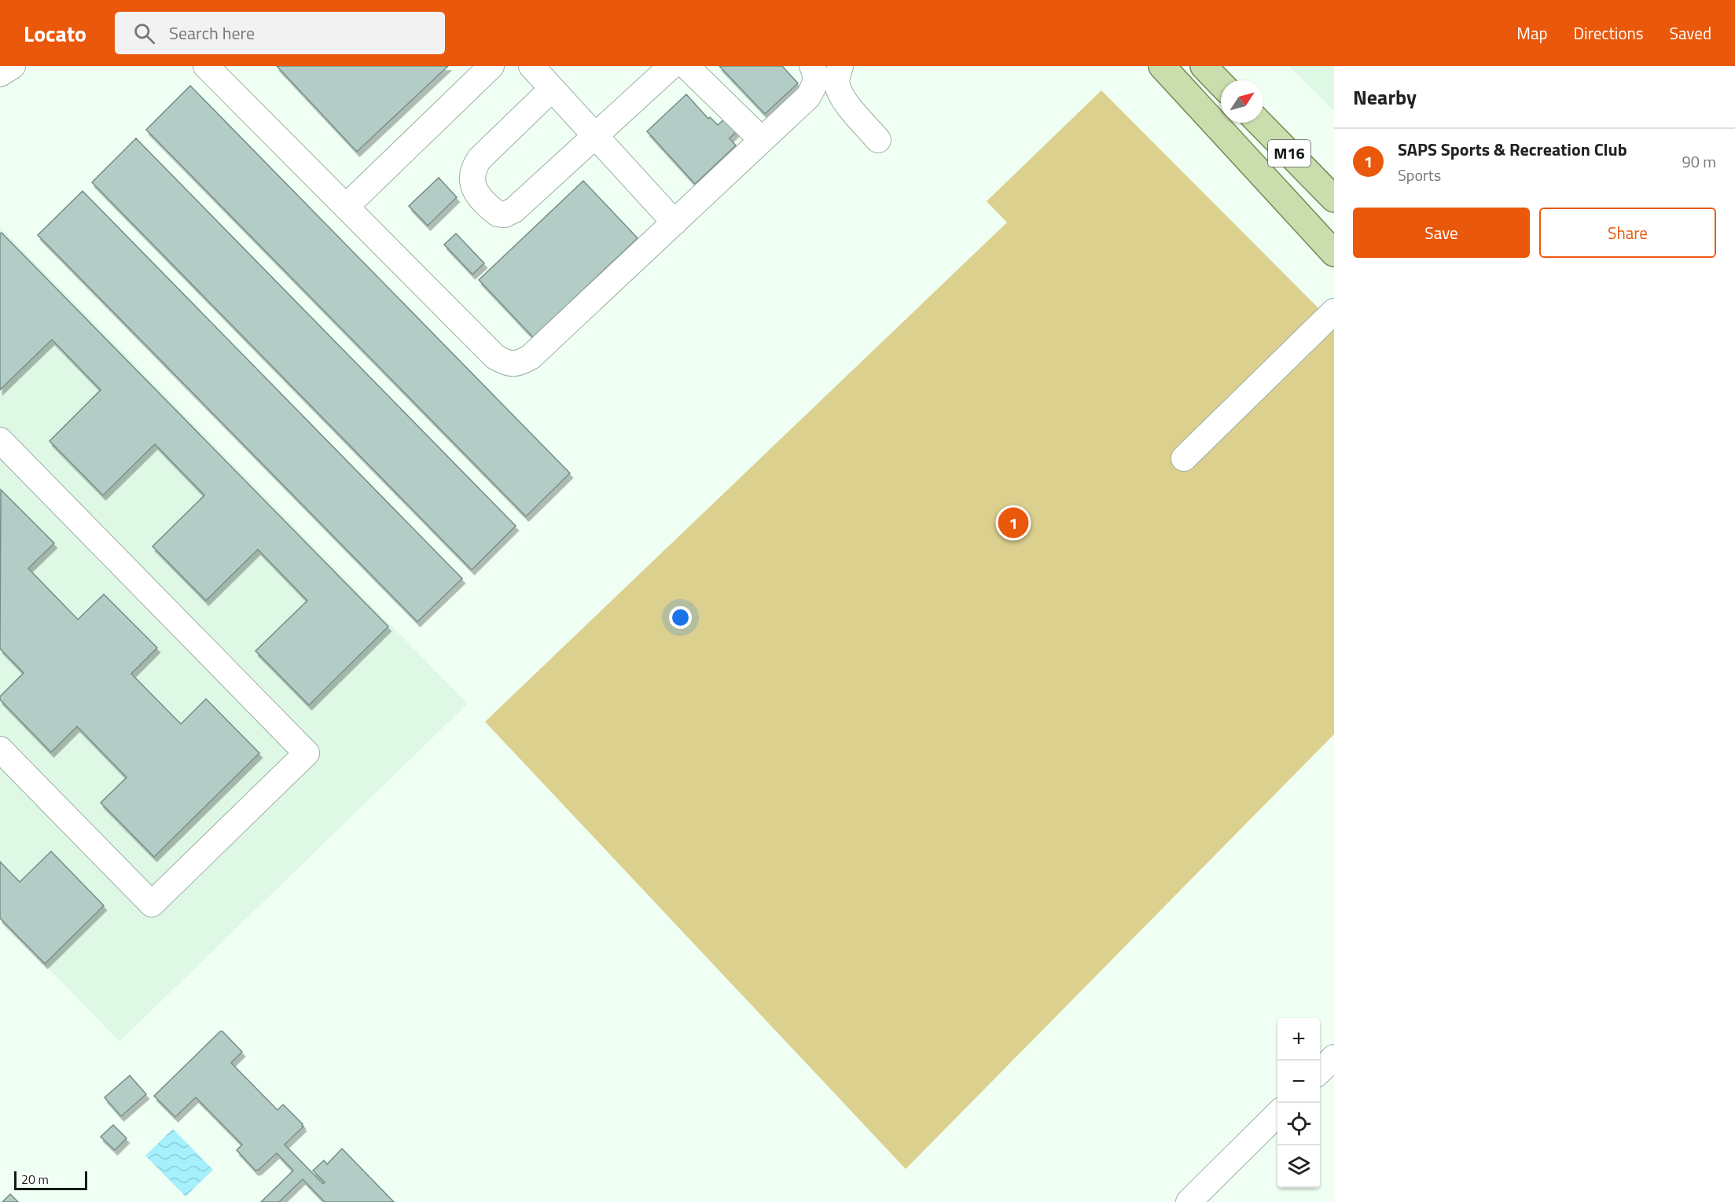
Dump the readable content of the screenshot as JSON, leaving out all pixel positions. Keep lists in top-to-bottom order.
{
  "streets": {
    "main road": ["M16"]
  },
  "scale_bar": "20 m",
  "north": "top right",
  "page": {
    "header": "Locato",
    "search": "Search here",
    "nav": ["Map", "Directions", "Saved"],
    "heading": "Nearby",
    "list": [
      {
        "mark": "1",
        "name": "SAPS Sports & Recreation Club",
        "note": "Sports",
        "value": "90 m"
      }
    ],
    "buttons": ["Save", "Share"],
    "pins": "1",
    "map_buttons": ["+", "−"],
    "scale": "20 m"
  }
}
